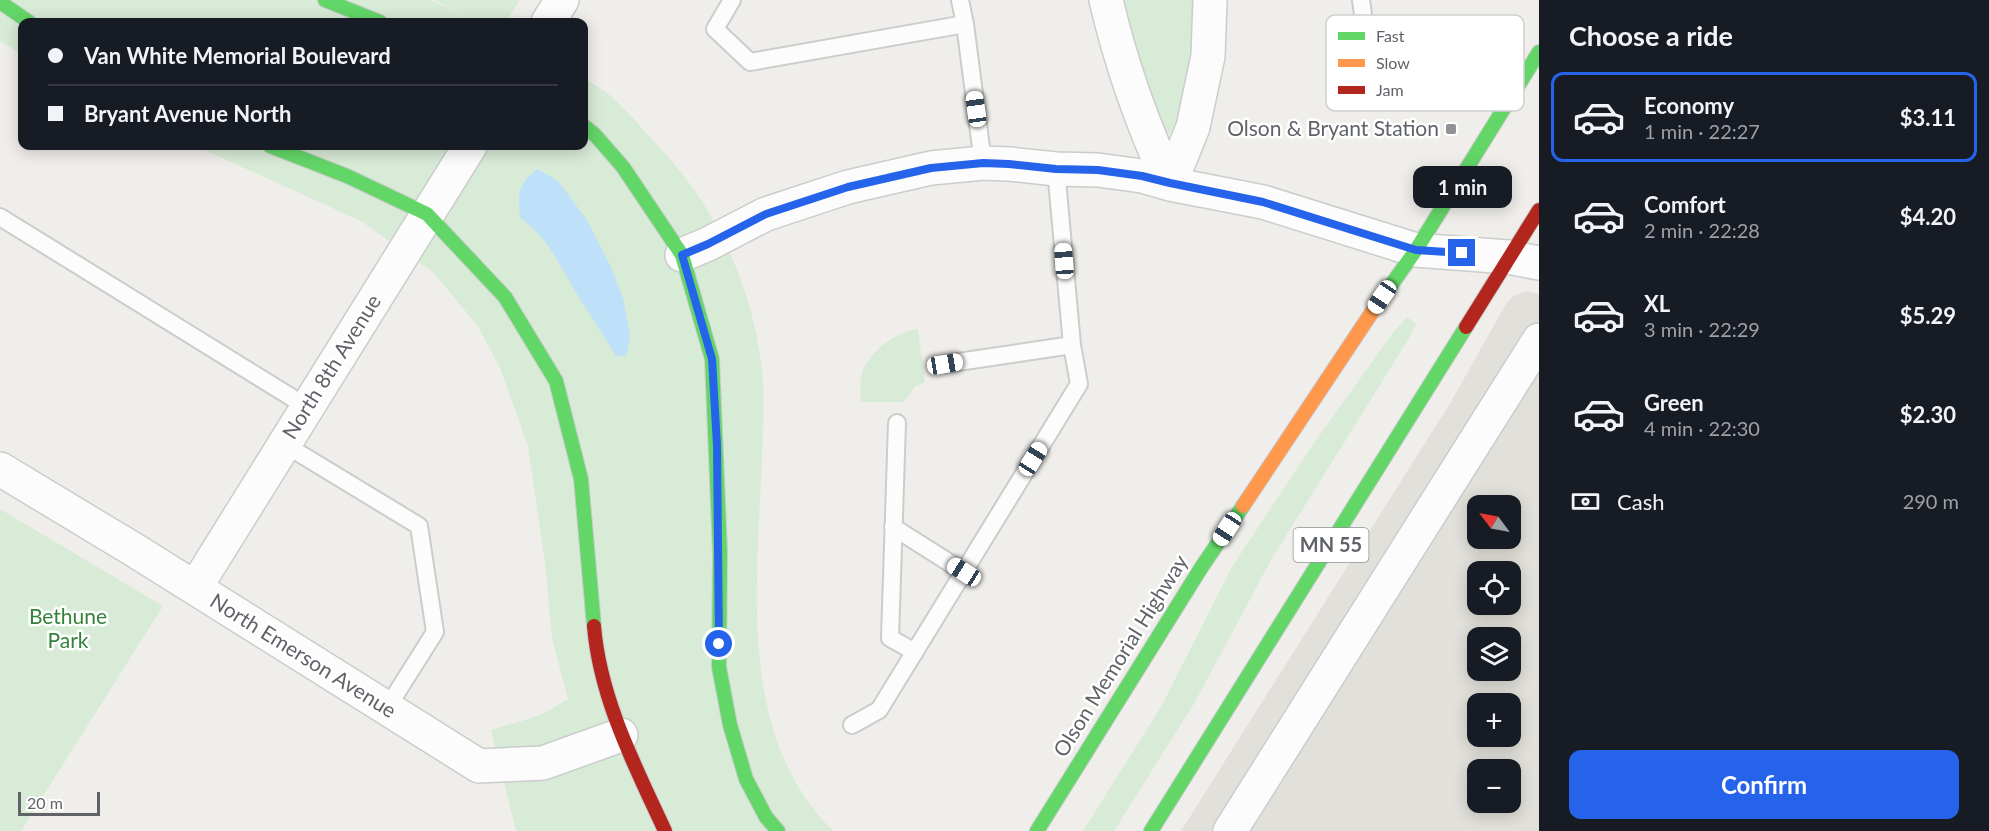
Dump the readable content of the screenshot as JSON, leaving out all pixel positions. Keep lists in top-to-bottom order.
{
  "streets": {
    "street": [
      "North 8th Avenue",
      "MN 55",
      "North Emerson Avenue",
      "Olson Memorial Highway"
    ]
  },
  "crossings": [
    ["North 8th Avenue", "North Emerson Avenue"]
  ],
  "parks": ["Bethune Park"],
  "places": {
    "transit": ["Olson & Bryant Station"]
  },
  "legend": ["Fast", "Slow", "Jam"],
  "scale_bar": "20 m",
  "north": "top left",
  "page": {
    "heading": "Choose a ride",
    "banner": ["Van White Memorial Boulevard", "Bryant Avenue North"],
    "list": [
      {
        "name": "Economy",
        "note": "1 min · 22:27",
        "value": "$3.11"
      },
      {
        "name": "Comfort",
        "note": "2 min · 22:28",
        "value": "$4.20"
      },
      {
        "name": "XL",
        "note": "3 min · 22:29",
        "value": "$5.29"
      },
      {
        "name": "Green",
        "note": "4 min · 22:30",
        "value": "$2.30"
      }
    ],
    "bubble": "1 min",
    "pay": ["Cash", "290 m"],
    "map_buttons": ["+", "−"],
    "buttons": "Confirm",
    "scale": "20 m"
  }
}
